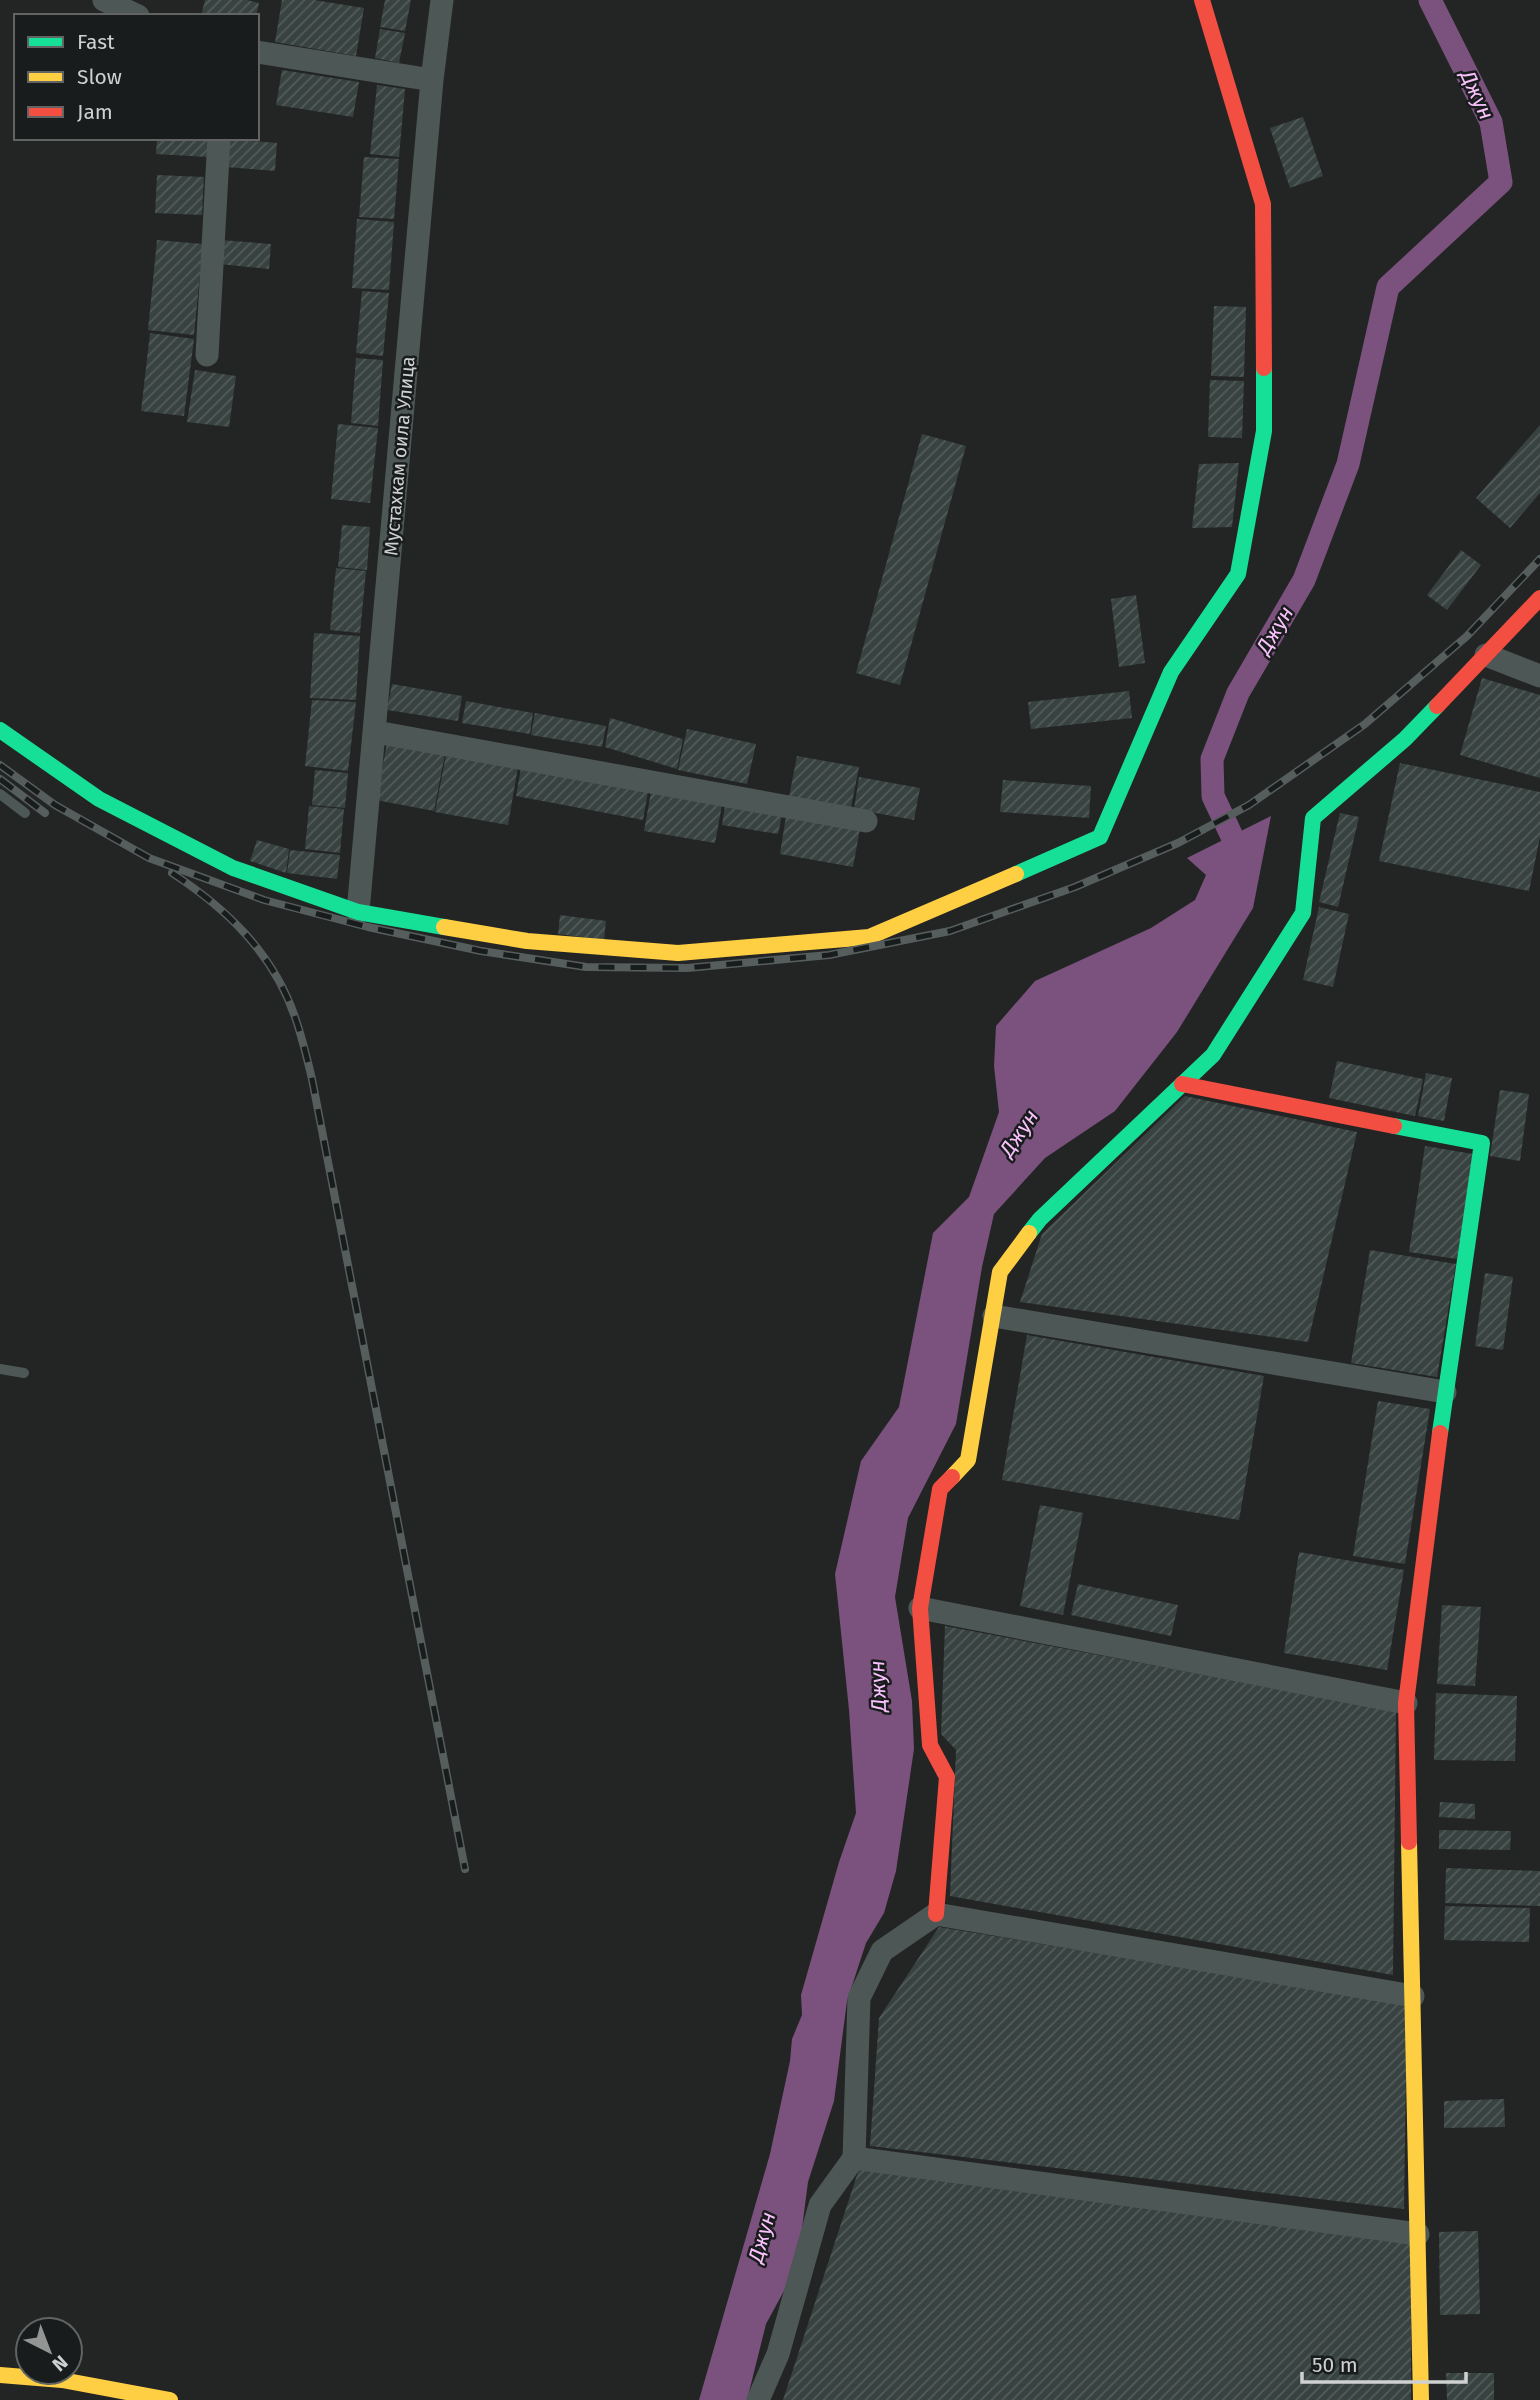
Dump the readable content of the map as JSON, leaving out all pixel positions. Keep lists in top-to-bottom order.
{
  "streets": {
    "street": ["Мустахкам оила Улица"]
  },
  "water": ["Джун"],
  "legend": ["Fast", "Slow", "Jam"],
  "scale_bar": "50 m",
  "north": "bottom right"
}
